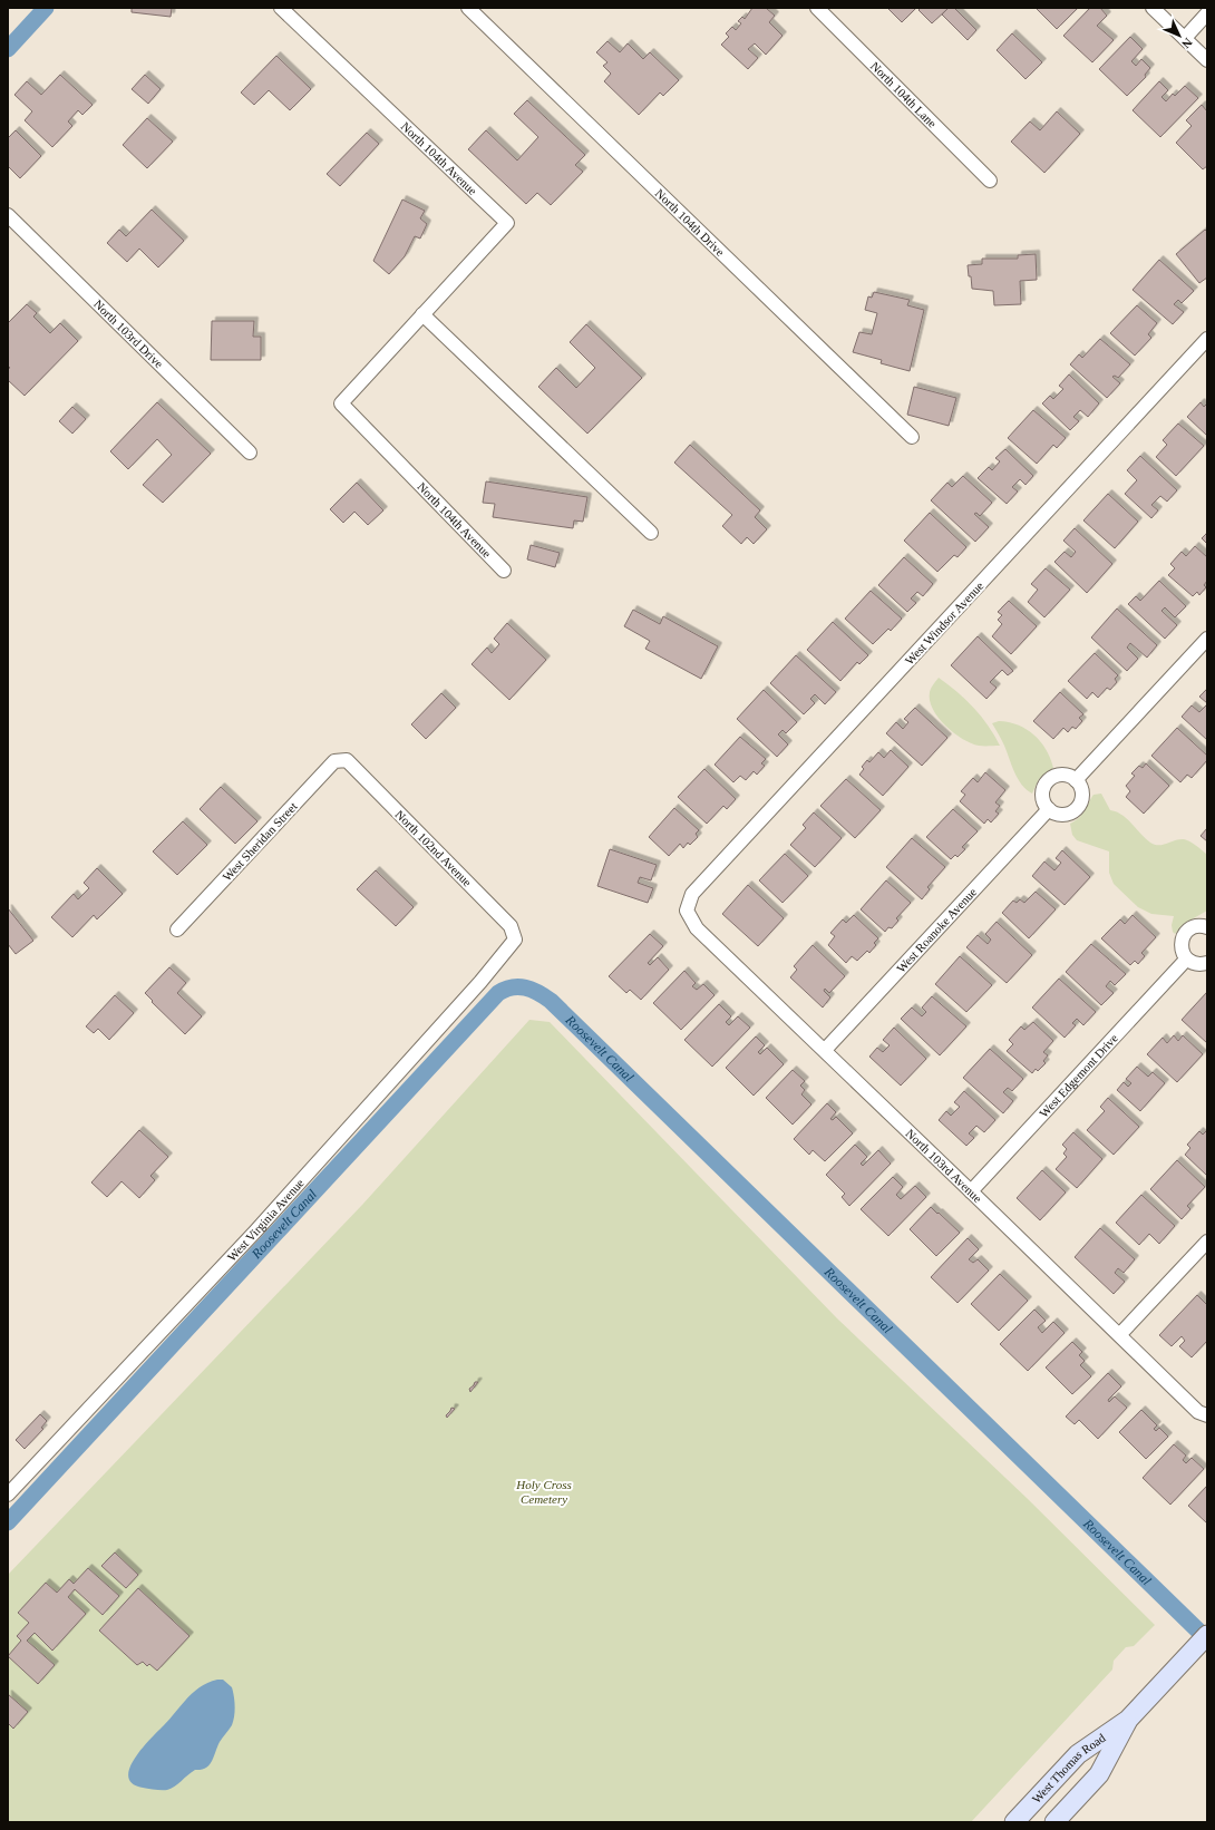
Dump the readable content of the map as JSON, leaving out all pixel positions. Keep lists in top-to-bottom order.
{
  "streets": {
    "main road": ["West Thomas Road"],
    "street": [
      "North 104th Lane",
      "North 104th Avenue",
      "North 104th Drive",
      "North 103rd Drive",
      "West Windsor Avenue",
      "West Sheridan Street",
      "North 102nd Avenue",
      "West Roanoke Avenue",
      "West Edgemont Drive",
      "North 103rd Avenue",
      "West Virginia Avenue"
    ]
  },
  "crossings": [
    ["West Windsor Avenue", "North 103rd Avenue"],
    ["West Sheridan Street", "North 102nd Avenue"],
    ["North 102nd Avenue", "West Virginia Avenue"],
    ["West Roanoke Avenue", "North 103rd Avenue"],
    ["West Edgemont Drive", "North 103rd Avenue"]
  ],
  "water": ["Roosevelt Canal"],
  "parks": ["Holy Cross Cemetery"],
  "north": "bottom right"
}
